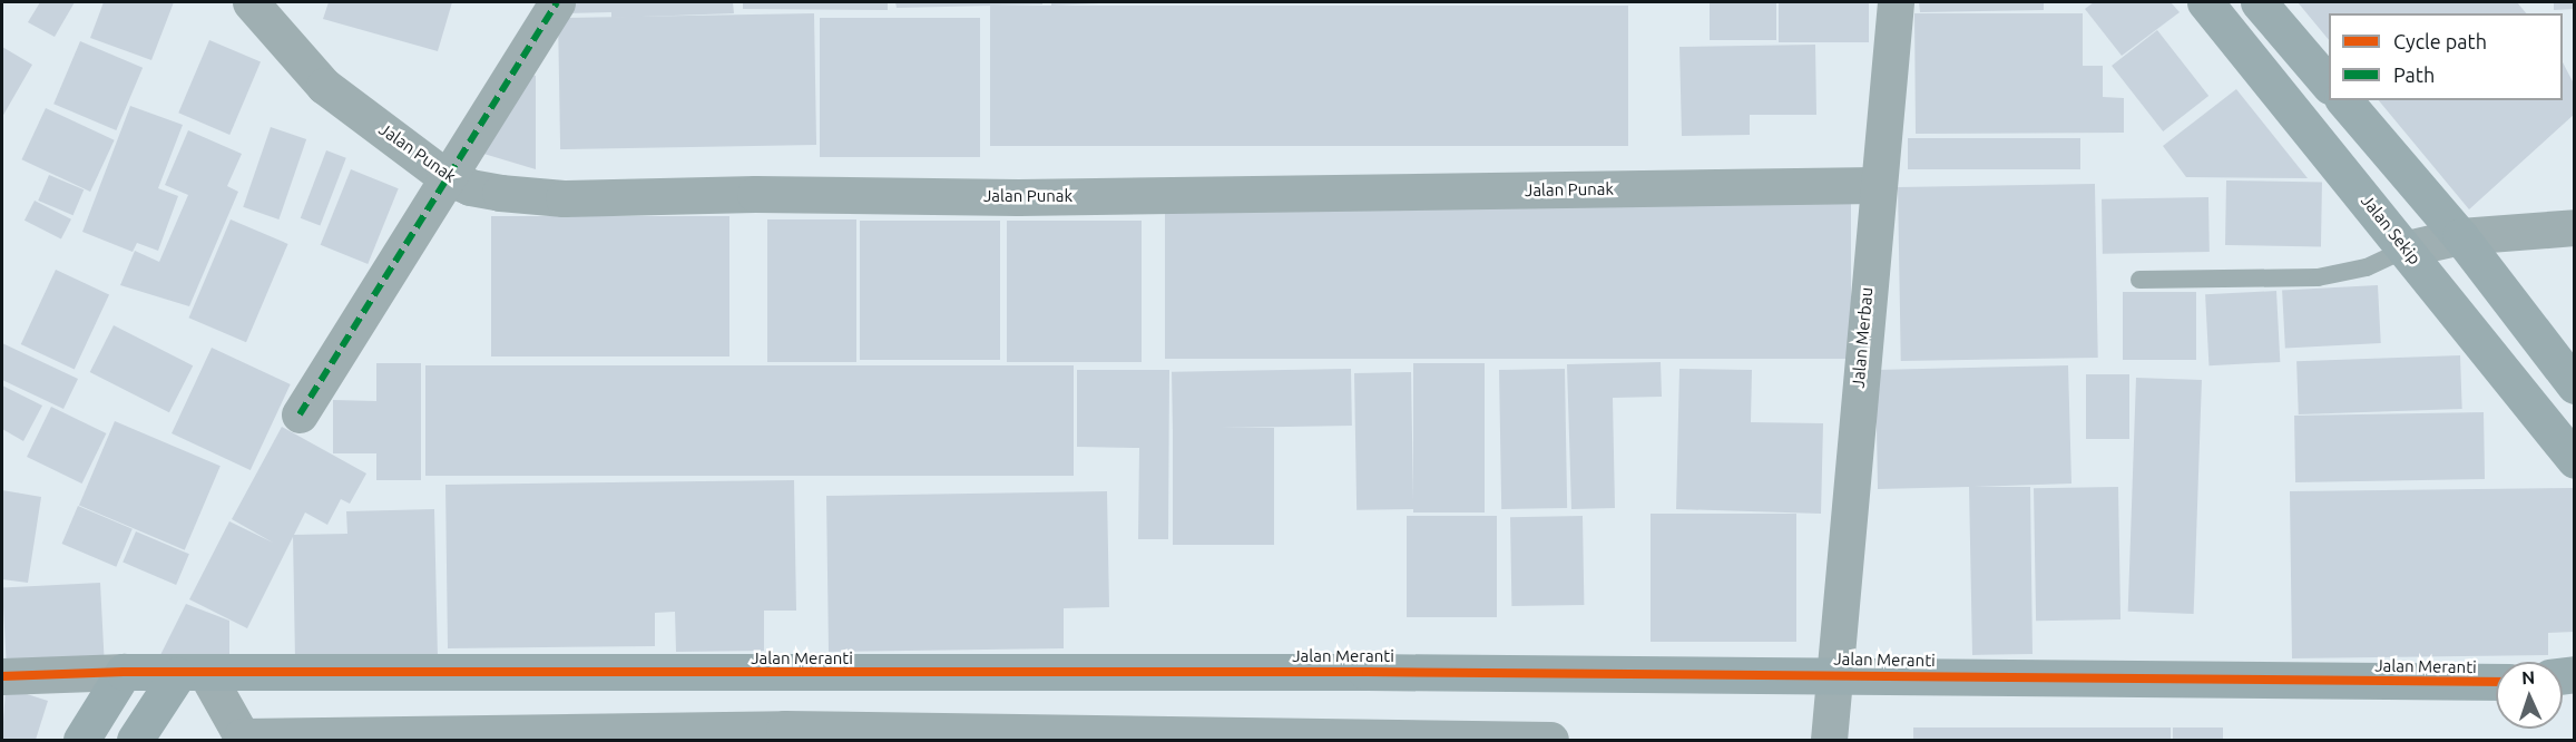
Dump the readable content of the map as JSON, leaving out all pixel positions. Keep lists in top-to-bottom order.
{
  "streets": {
    "street": [
      "Jalan Punak",
      "Jalan Sekip",
      "Jalan Merbau",
      "Jalan Meranti"
    ]
  },
  "crossings": [
    ["Jalan Punak", "Jalan Merbau"],
    ["Jalan Merbau", "Jalan Meranti"]
  ],
  "legend": ["Cycle path", "Path"],
  "north": "top"
}
